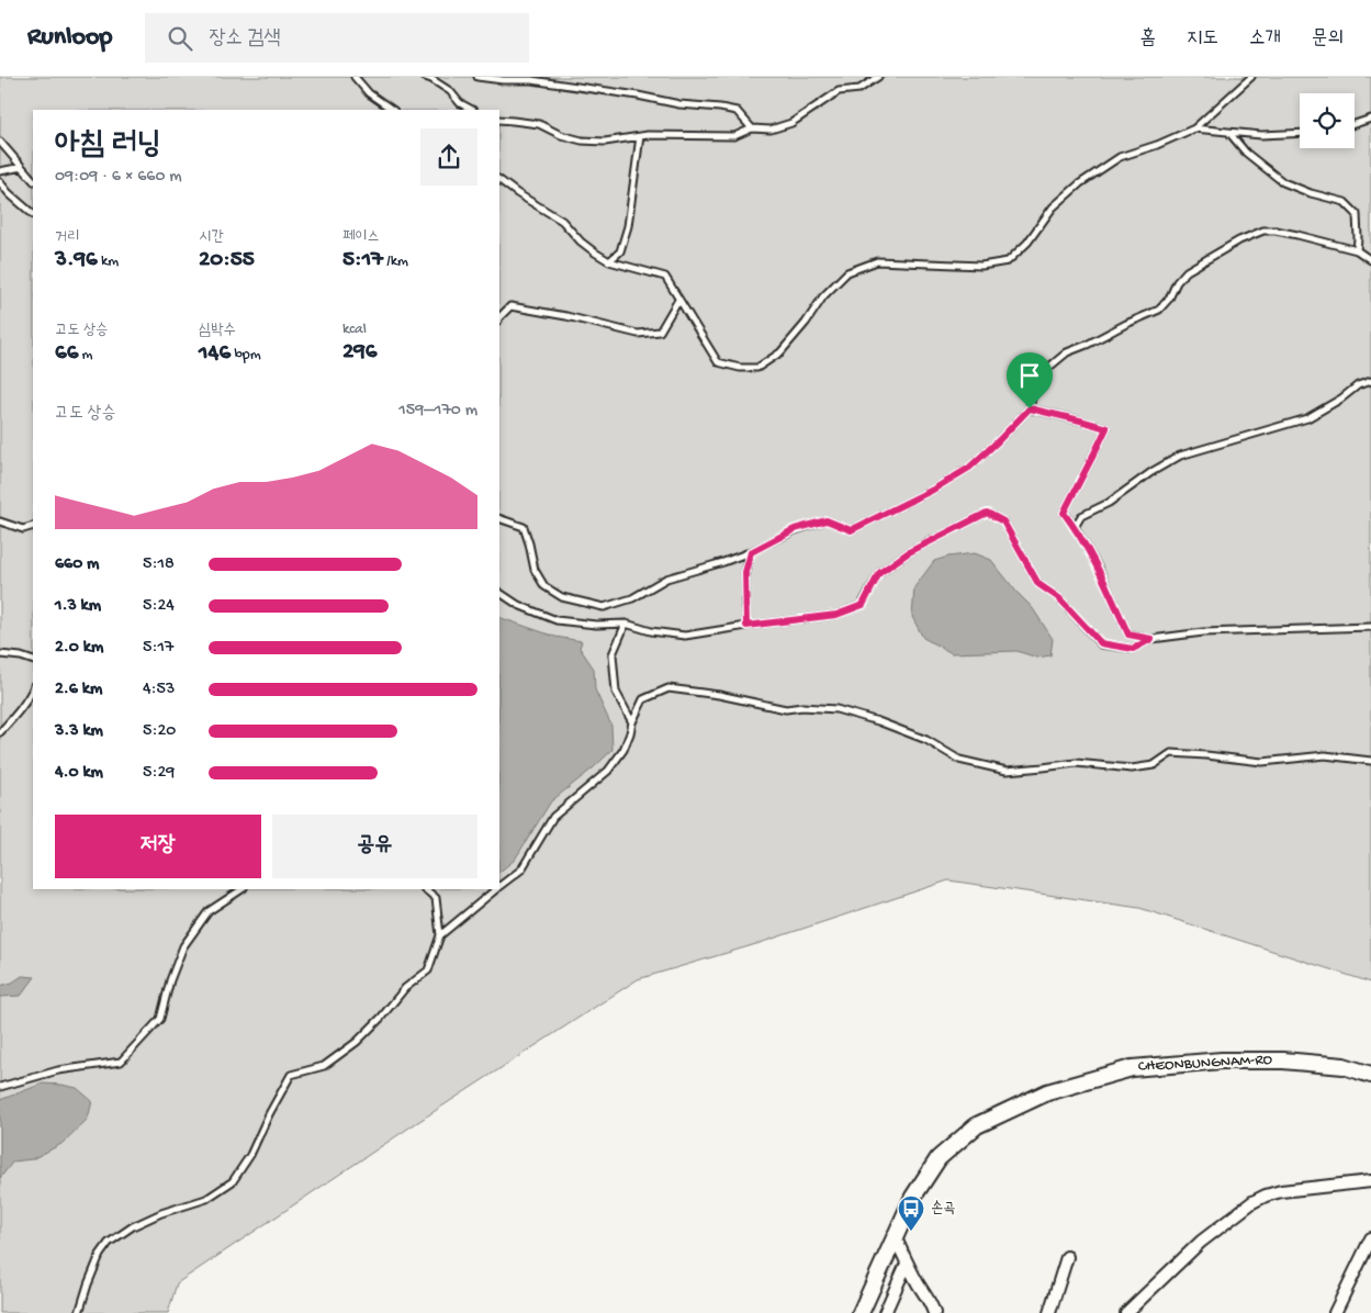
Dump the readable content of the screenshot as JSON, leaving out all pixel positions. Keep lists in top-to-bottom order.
{
  "streets": {
    "main road": ["CHEONBUNGNAM-RO"]
  },
  "places": {
    "bus stop": ["손곡"]
  },
  "page": {
    "header": "Runloop",
    "search": "장소 검색",
    "nav": [
      "홈",
      "지도",
      "소개",
      "문의"
    ],
    "heading": ["아침 러닝", "09:09 · 6 × 660 m"],
    "stats": [
      ["거리", "3.96 km"],
      ["시간", "20:55"],
      ["페이스", "5:17 /km"],
      ["고도 상승", "66 m"],
      ["심박수", "146 bpm"],
      ["kcal", "296"]
    ],
    "chart": ["고도 상승", "159–170 m"],
    "list": [
      {
        "name": "660 m",
        "note": "5:18"
      },
      {
        "name": "1.3 km",
        "note": "5:24"
      },
      {
        "name": "2.0 km",
        "note": "5:17"
      },
      {
        "name": "2.6 km",
        "note": "4:53"
      },
      {
        "name": "3.3 km",
        "note": "5:20"
      },
      {
        "name": "4.0 km",
        "note": "5:29"
      }
    ],
    "buttons": ["저장", "공유"]
  }
}
